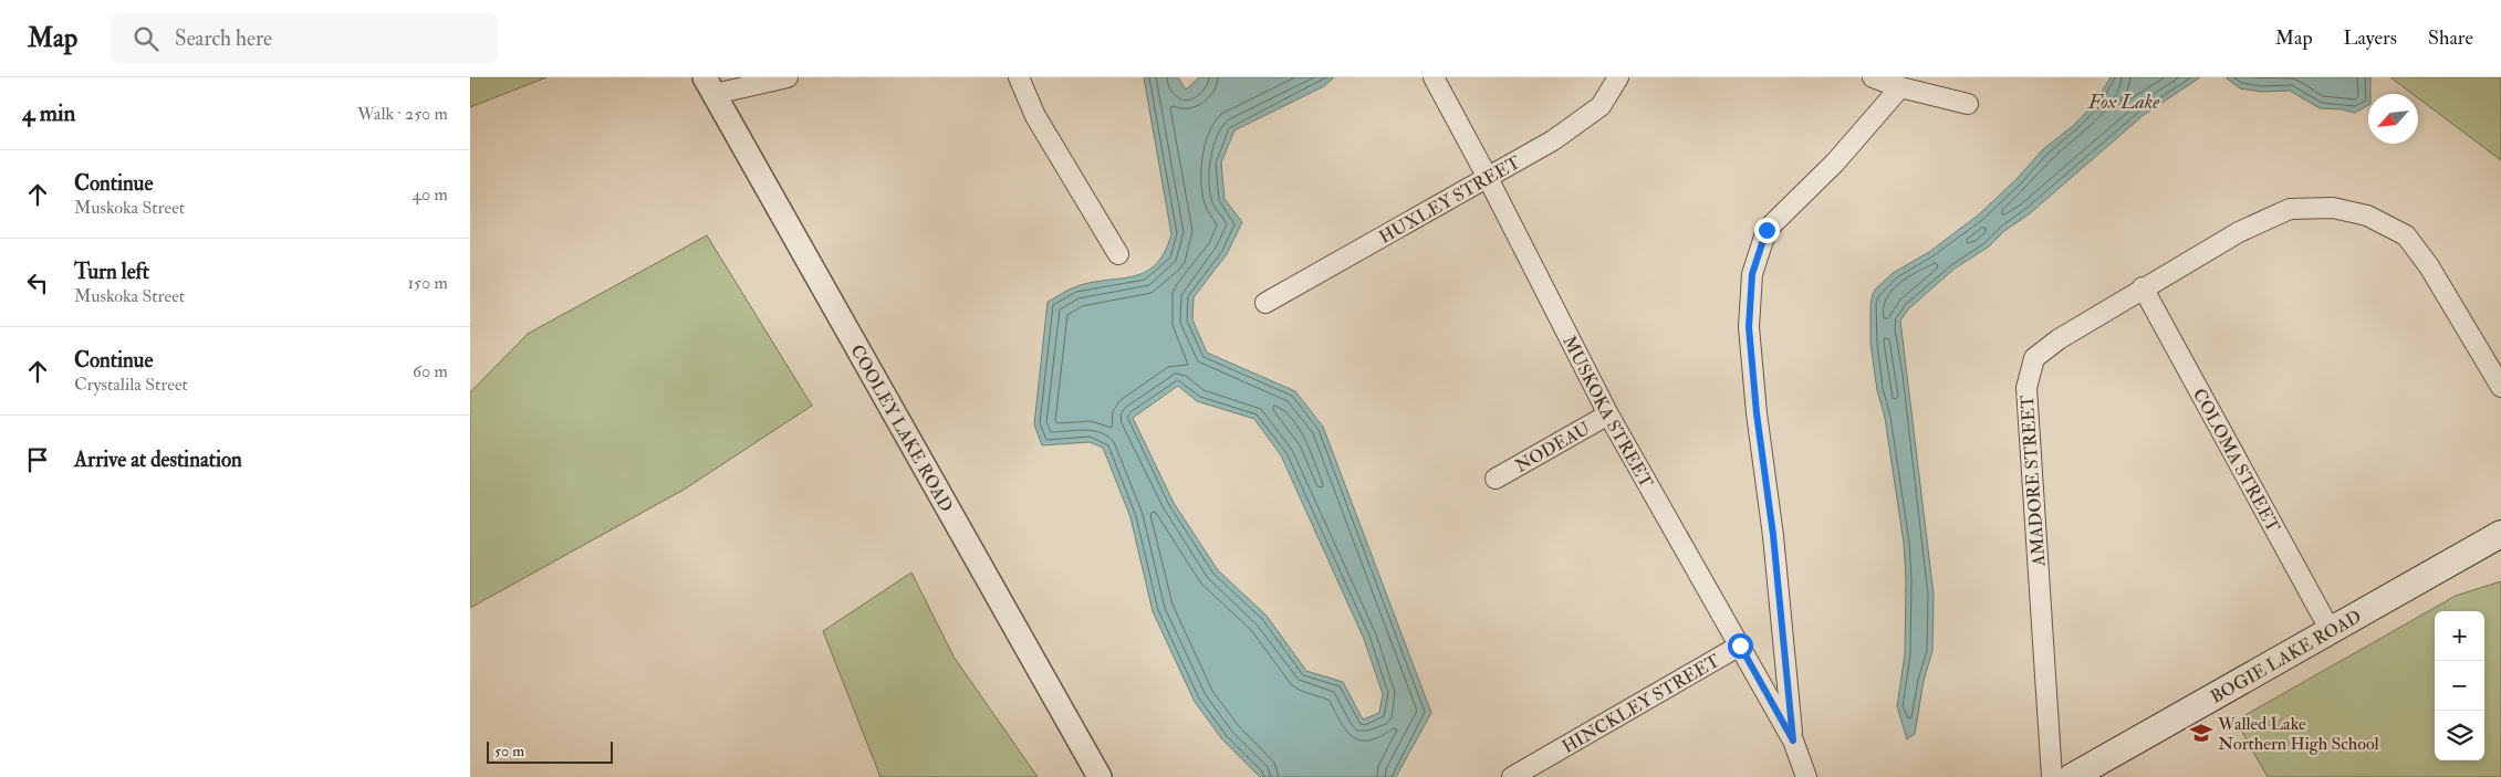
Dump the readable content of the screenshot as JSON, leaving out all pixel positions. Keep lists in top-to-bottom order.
{
  "streets": {
    "main road": ["BOGIE LAKE ROAD"],
    "street": [
      "HUXLEY STREET",
      "MUSKOKA STREET",
      "COOLEY LAKE ROAD",
      "NODEAU",
      "COLOMA STREET",
      "AMADORE STREET",
      "HINCKLEY STREET"
    ]
  },
  "crossings": [
    ["HUXLEY STREET", "MUSKOKA STREET"],
    ["MUSKOKA STREET", "NODEAU"],
    ["MUSKOKA STREET", "HINCKLEY STREET"],
    ["COLOMA STREET", "AMADORE STREET"],
    ["COLOMA STREET", "BOGIE LAKE ROAD"]
  ],
  "water": ["Fox Lake"],
  "places": {
    "school or university": ["Walled Lake Northern High School"]
  },
  "scale_bar": "50 m",
  "north": "bottom left",
  "page": {
    "header": "Map",
    "search": "Search here",
    "nav": ["Map", "Layers", "Share"],
    "heading": ["4 min", "Walk · 250 m"],
    "list": [
      ["Continue", "Muskoka Street", "40 m"],
      ["Turn left", "Muskoka Street", "150 m"],
      ["Continue", "Crystalila Street", "60 m"],
      "Arrive at destination"
    ],
    "map_buttons": ["+", "−"],
    "scale": "50 m"
  }
}
